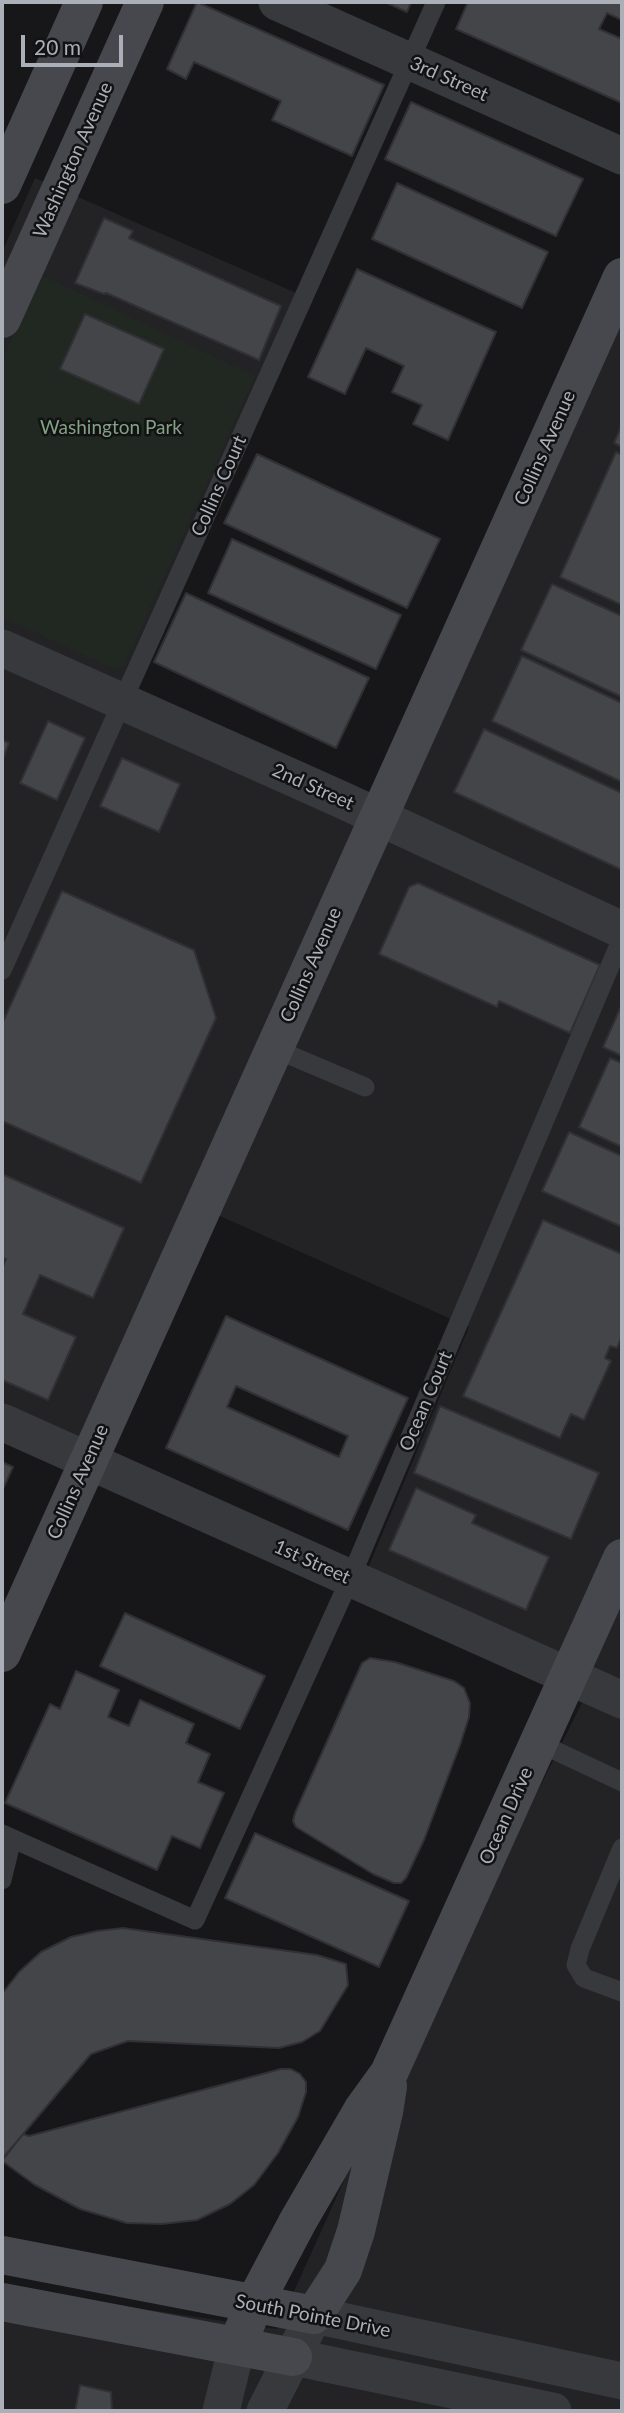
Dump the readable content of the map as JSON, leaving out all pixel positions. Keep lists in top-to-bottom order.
{
  "streets": {
    "street": [
      "3rd Street",
      "Washington Avenue",
      "Collins Avenue",
      "2nd Street",
      "1st Street",
      "Ocean Drive",
      "South Pointe Drive"
    ],
    "lane": ["Collins Court", "Ocean Court"]
  },
  "crossings": [
    ["3rd Street", "Collins Court"],
    ["Collins Avenue", "2nd Street"],
    ["Collins Avenue", "1st Street"],
    ["Collins Court", "2nd Street"],
    ["Ocean Court", "1st Street"],
    ["1st Street", "Ocean Drive"],
    ["Ocean Drive", "South Pointe Drive"]
  ],
  "parks": ["Washington Park"],
  "scale_bar": "20 m"
}
